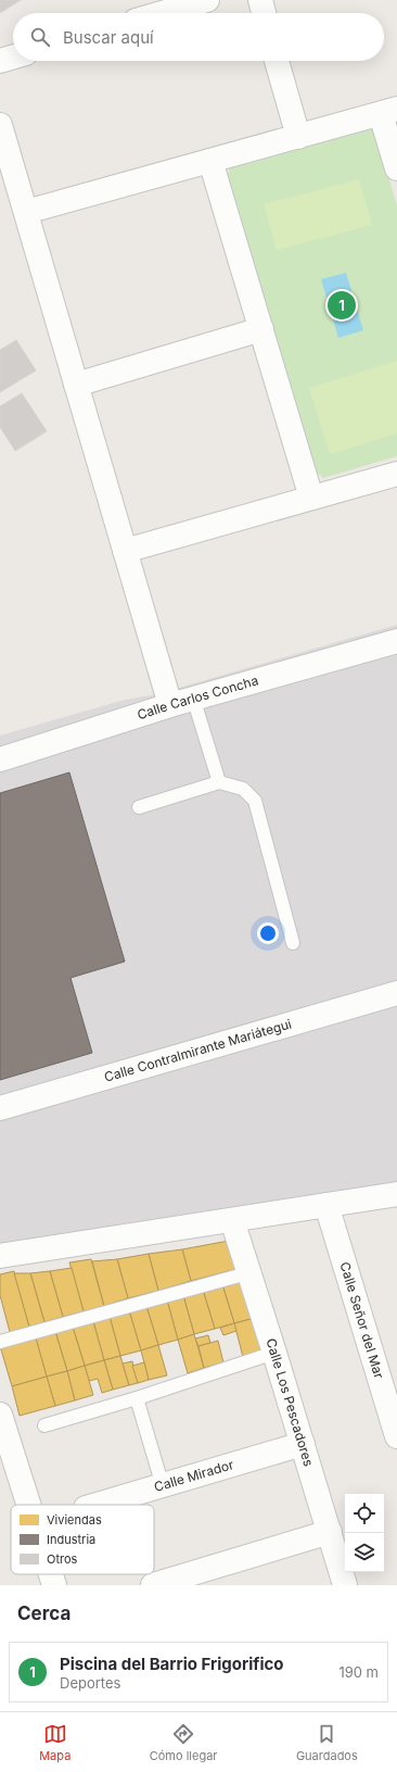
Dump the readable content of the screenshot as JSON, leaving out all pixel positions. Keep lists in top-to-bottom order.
{
  "streets": {
    "street": [
      "Calle Carlos Concha",
      "Calle Contralmirante Mariátegui",
      "Calle Señor del Mar",
      "Calle Los Pescadores",
      "Calle Mirador"
    ]
  },
  "crossings": [
    ["Calle Los Pescadores", "Calle Mirador"]
  ],
  "legend": ["Viviendas", "Industria", "Otros"],
  "page": {
    "search": "Buscar aquí",
    "pins": "1",
    "heading": "Cerca",
    "list": [
      {
        "mark": "1",
        "name": "Piscina del Barrio Frigorifico",
        "note": "Deportes",
        "value": "190 m"
      }
    ],
    "nav": ["Mapa", "Cómo llegar", "Guardados"]
  }
}
